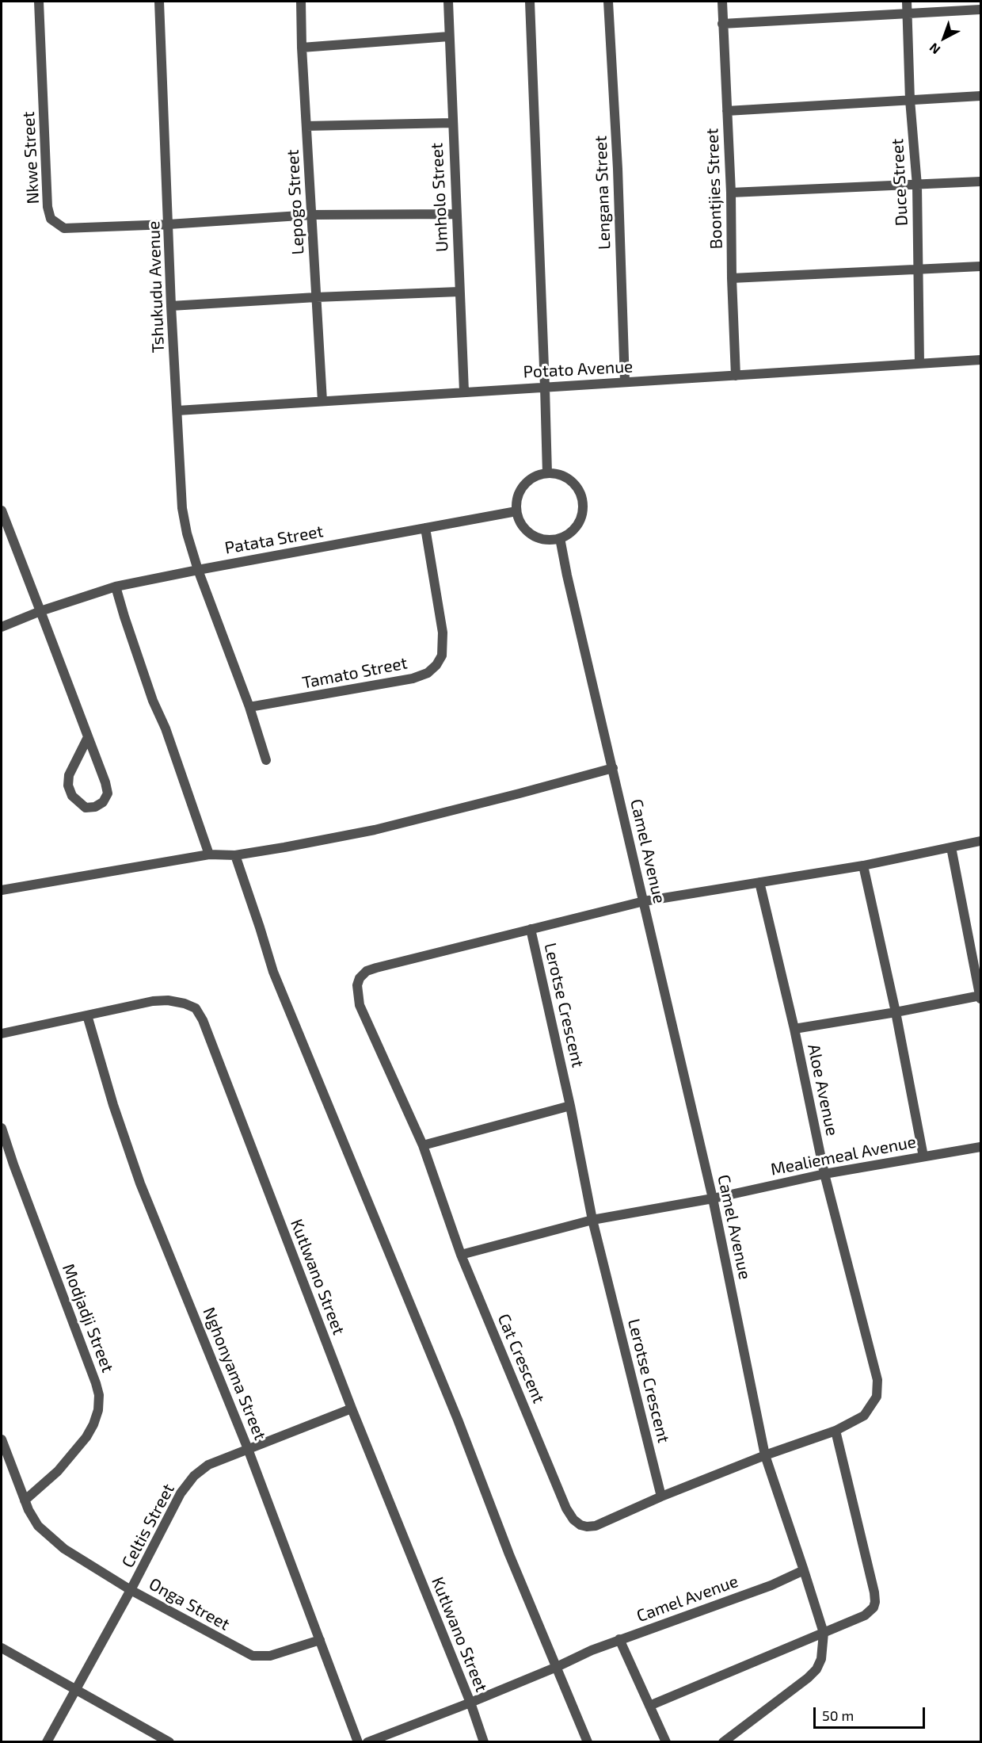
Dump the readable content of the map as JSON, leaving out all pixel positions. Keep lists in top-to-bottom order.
{
  "streets": {
    "street": [
      "Nkwe Street",
      "Duce Street",
      "Boontjies Street",
      "Lengana Street",
      "Umholo Street",
      "Lepogo Street",
      "Tshukudu Avenue",
      "Potato Avenue",
      "Patata Street",
      "Tamato Street",
      "Camel Avenue",
      "Lerotse Crescent",
      "Aloe Avenue",
      "Mealiemeal Avenue",
      "Kutlwano Street",
      "Modjadji Street",
      "Cat Crescent",
      "Nghonyama Street",
      "Celtis Street",
      "Onga Street"
    ]
  },
  "crossings": [
    ["Nkwe Street", "Tshukudu Avenue"],
    ["Duce Street", "Potato Avenue"],
    ["Boontjies Street", "Potato Avenue"],
    ["Lengana Street", "Potato Avenue"],
    ["Umholo Street", "Potato Avenue"],
    ["Lepogo Street", "Potato Avenue"],
    ["Tshukudu Avenue", "Potato Avenue"],
    ["Tshukudu Avenue", "Patata Street"],
    ["Patata Street", "Tamato Street"],
    ["Patata Street", "Camel Avenue"],
    ["Camel Avenue", "Aloe Avenue"],
    ["Camel Avenue", "Mealiemeal Avenue"],
    ["Camel Avenue", "Kutlwano Street"],
    ["Camel Avenue", "Cat Crescent"],
    ["Lerotse Crescent", "Cat Crescent"],
    ["Aloe Avenue", "Mealiemeal Avenue"],
    ["Aloe Avenue", "Cat Crescent"],
    ["Kutlwano Street", "Nghonyama Street"],
    ["Kutlwano Street", "Celtis Street"],
    ["Modjadji Street", "Onga Street"],
    ["Nghonyama Street", "Celtis Street"],
    ["Nghonyama Street", "Onga Street"],
    ["Celtis Street", "Onga Street"]
  ],
  "scale_bar": "50 m",
  "north": "bottom left"
}
